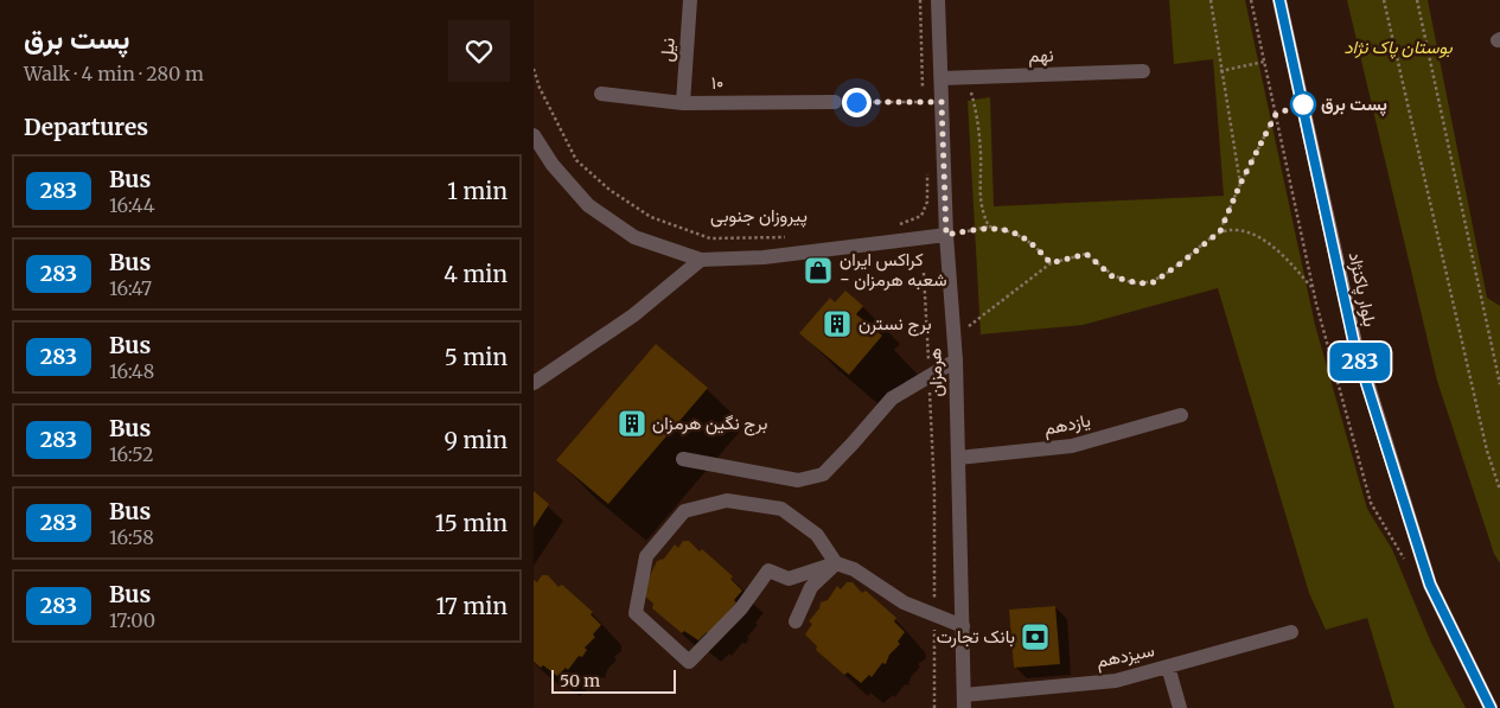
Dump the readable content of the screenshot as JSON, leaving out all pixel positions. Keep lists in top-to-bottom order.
{
  "streets": {
    "main road": ["بلوار پاکنژاد"],
    "street": [
      "نیل",
      "نهم",
      "۱۰",
      "پیروزان جنوبی",
      "هرمزان",
      "یازدهم",
      "سیزدهم"
    ]
  },
  "crossings": [
    ["نیل", "۱۰"],
    ["نهم", "هرمزان"],
    ["پیروزان جنوبی", "هرمزان"],
    ["هرمزان", "یازدهم"],
    ["هرمزان", "سیزدهم"]
  ],
  "parks": ["بوستان پاک نژاد"],
  "places": {
    "other": ["پست برق"],
    "shop": ["کراکس ایران - شعبه هرمزان"],
    "building": ["برج نسترن", "برج نگین هرمزان"],
    "bank": ["بانک تجارت"]
  },
  "lines": ["bus line 283"],
  "scale_bar": "50 m",
  "page": {
    "heading": [
      ["پست برق", "Walk · 4 min · 280 m"],
      "Departures"
    ],
    "on_map": "283",
    "list": [
      {
        "mark": "283",
        "name": "Bus",
        "note": "16:44",
        "value": "1 min"
      },
      {
        "mark": "283",
        "name": "Bus",
        "note": "16:47",
        "value": "4 min"
      },
      {
        "mark": "283",
        "name": "Bus",
        "note": "16:48",
        "value": "5 min"
      },
      {
        "mark": "283",
        "name": "Bus",
        "note": "16:52",
        "value": "9 min"
      },
      {
        "mark": "283",
        "name": "Bus",
        "note": "16:58",
        "value": "15 min"
      },
      {
        "mark": "283",
        "name": "Bus",
        "note": "17:00",
        "value": "17 min"
      }
    ],
    "scale": "50 m"
  }
}
